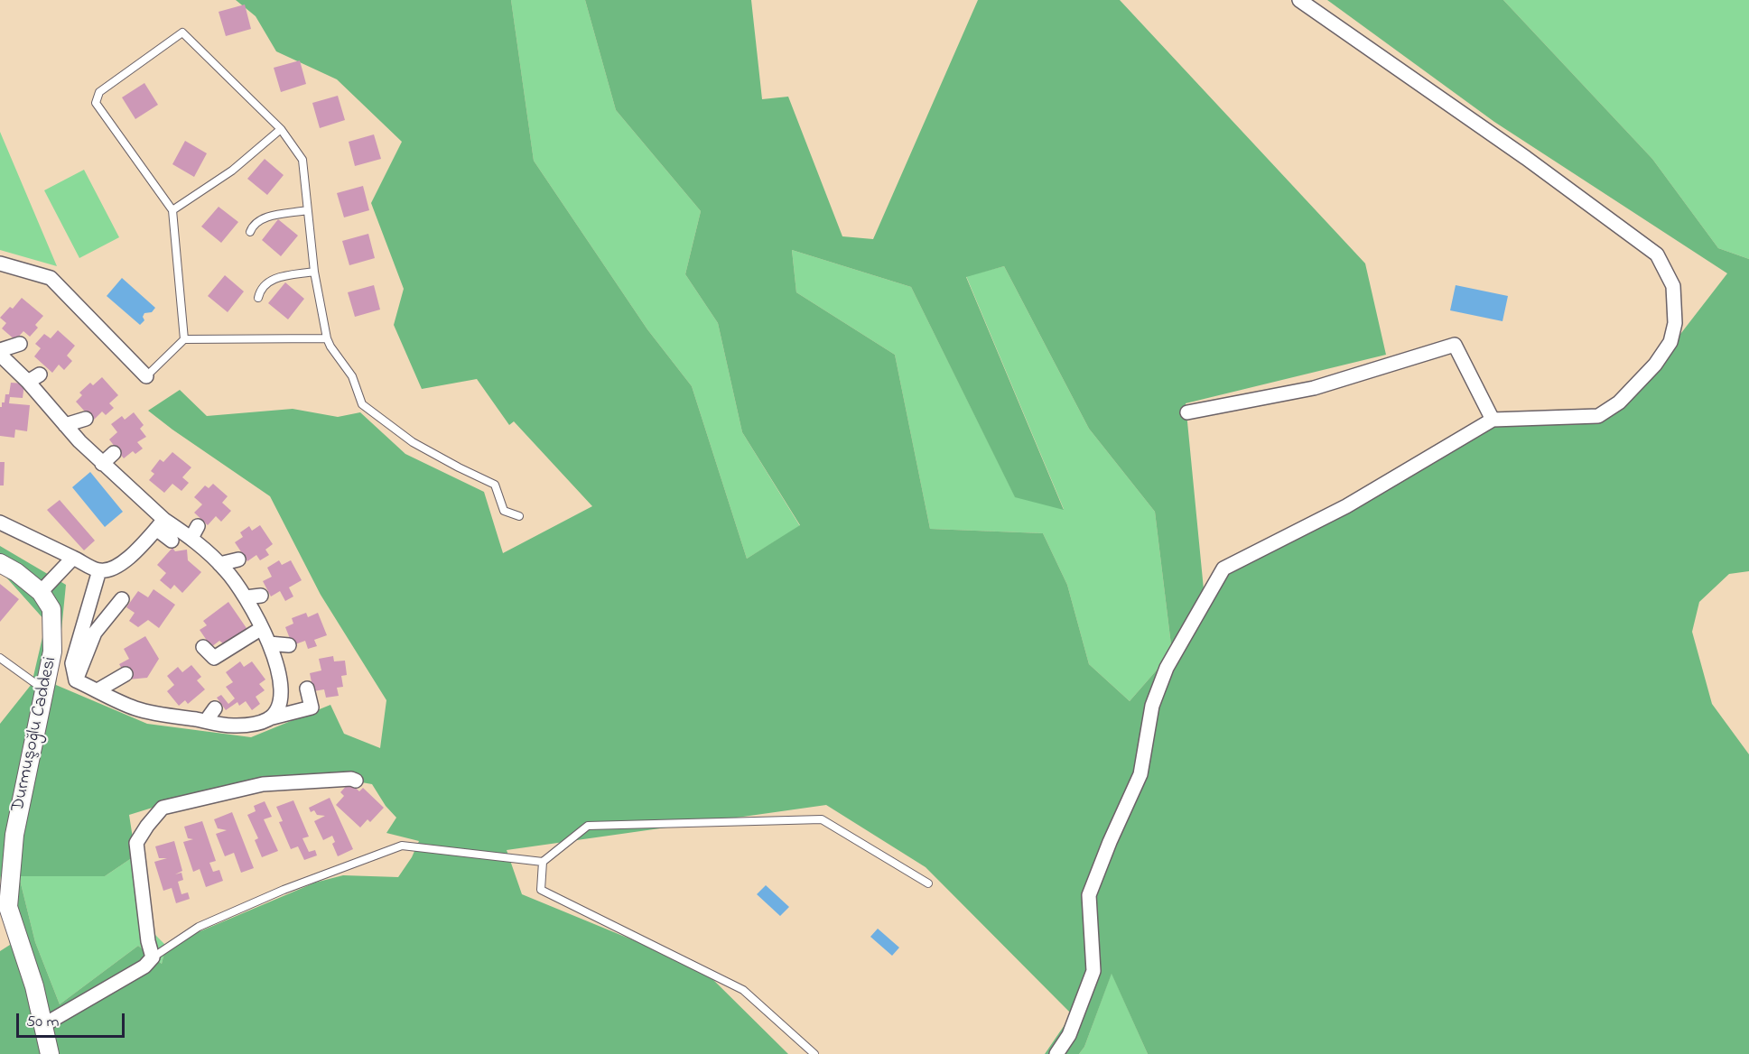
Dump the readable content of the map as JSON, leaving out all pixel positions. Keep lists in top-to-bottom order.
{
  "streets": {
    "street": ["Durmuşoğlu Caddesi"]
  },
  "scale_bar": "50 m"
}
